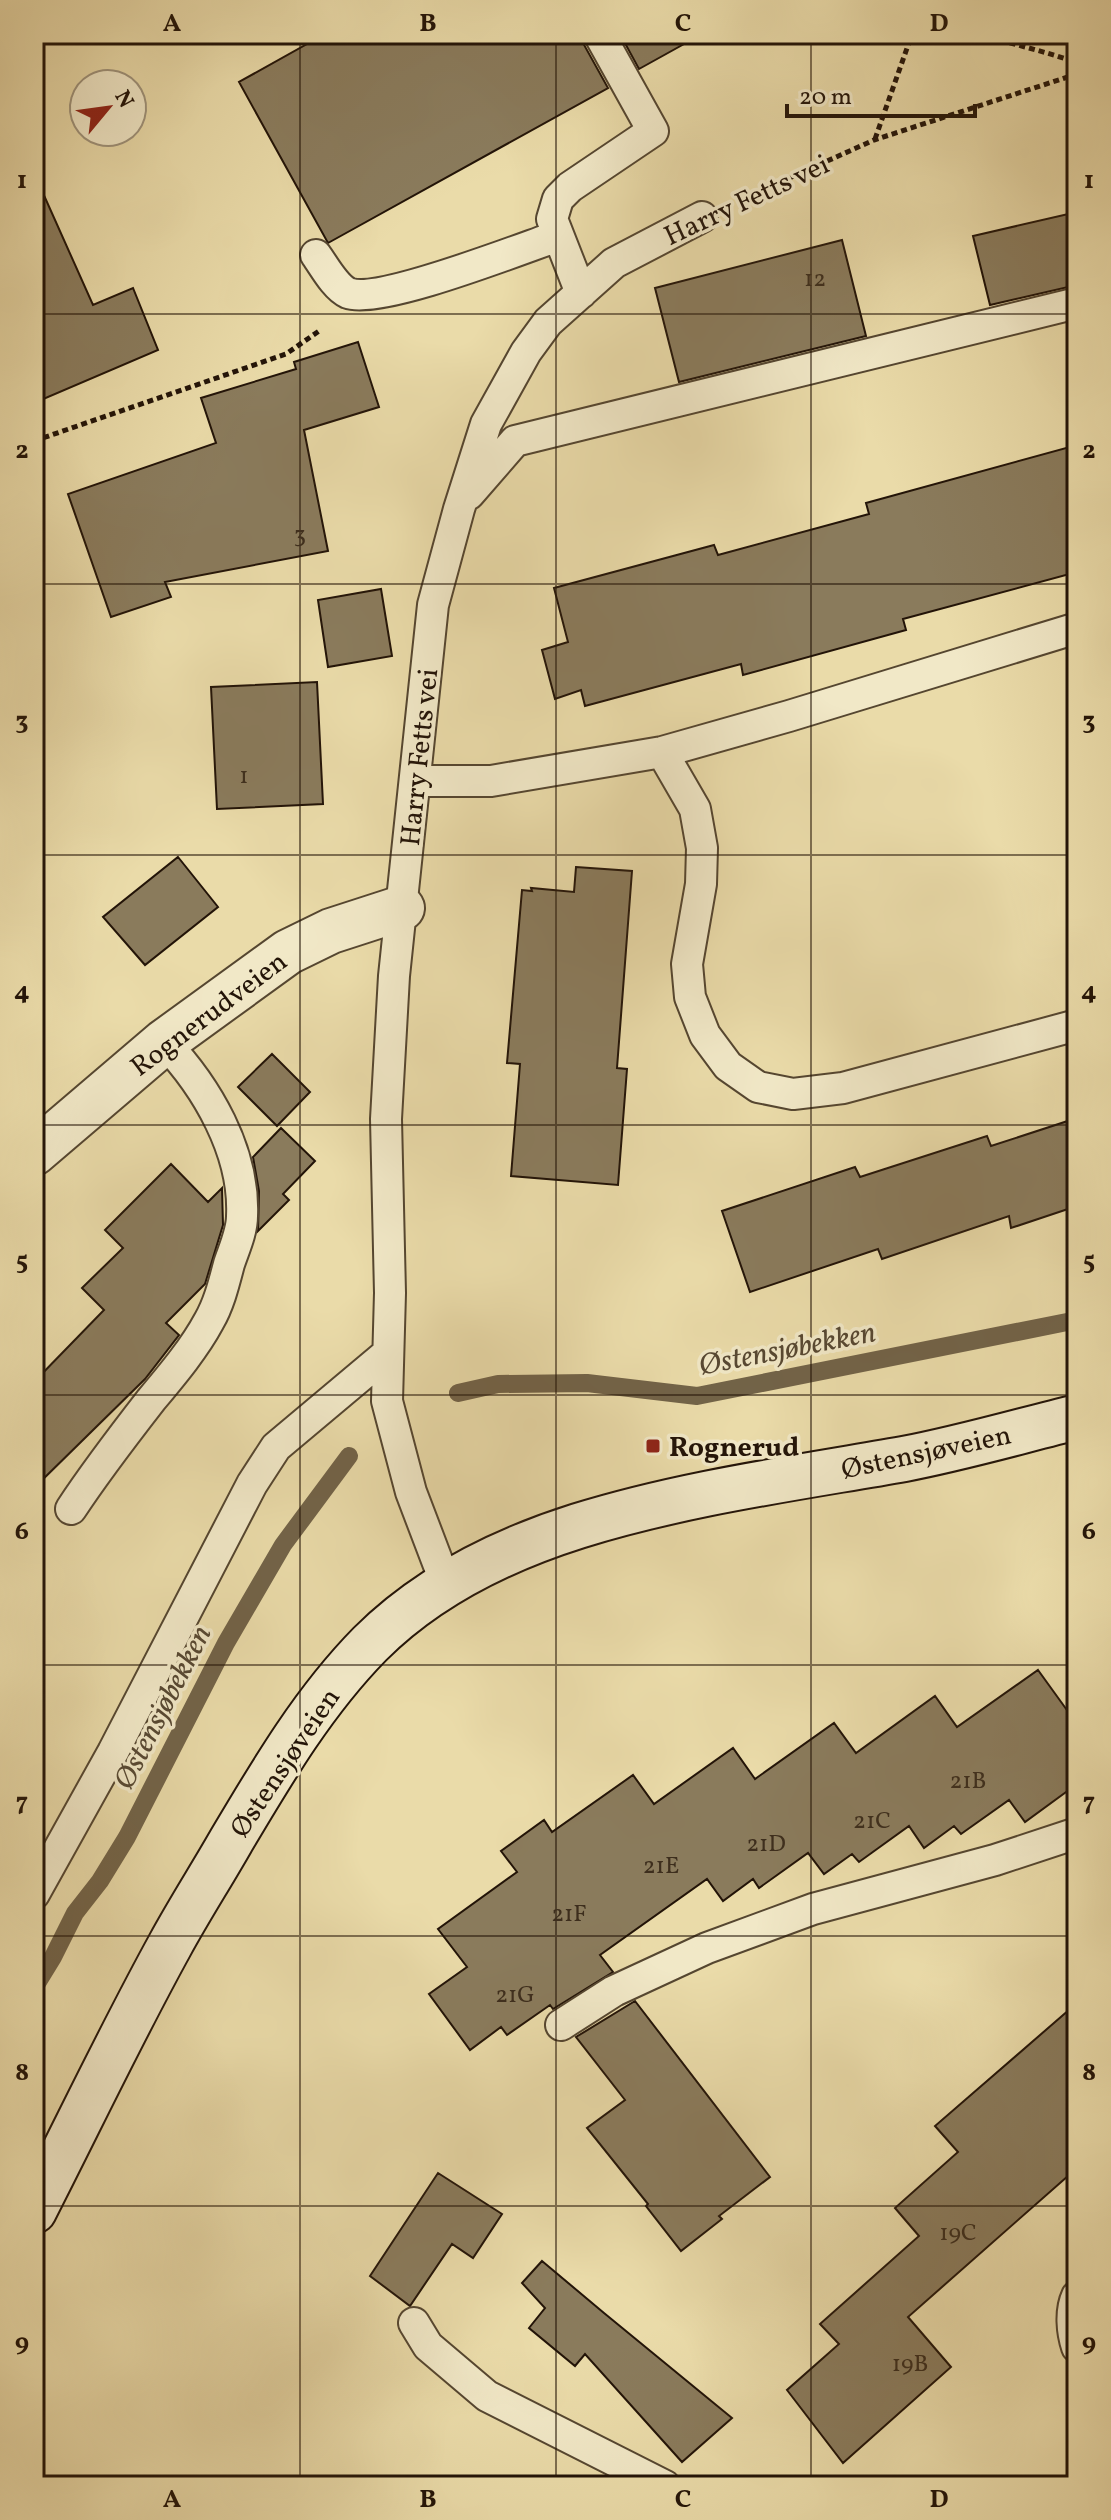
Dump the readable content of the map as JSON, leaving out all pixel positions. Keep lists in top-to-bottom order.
{
  "streets": {
    "main road": ["Rognerudveien", "Østensjøveien"],
    "lane": ["Harry Fetts vei"]
  },
  "crossings": [
    ["Harry Fetts vei", "Rognerudveien"],
    ["Harry Fetts vei", "Østensjøveien"]
  ],
  "water": ["Østensjøbekken"],
  "places": {
    "transit": ["Rognerud"]
  },
  "house_numbers": [
    "12",
    "3",
    "1",
    "21B",
    "21C",
    "21D",
    "21E",
    "21F",
    "21G",
    "19C",
    "19B"
  ],
  "scale_bar": "20 m",
  "north": "top right",
  "grid": {
    "columns": [
      "A",
      "B",
      "C",
      "D"
    ],
    "rows": [
      "1",
      "2",
      "3",
      "4",
      "5",
      "6",
      "7",
      "8",
      "9"
    ]
  }
}
